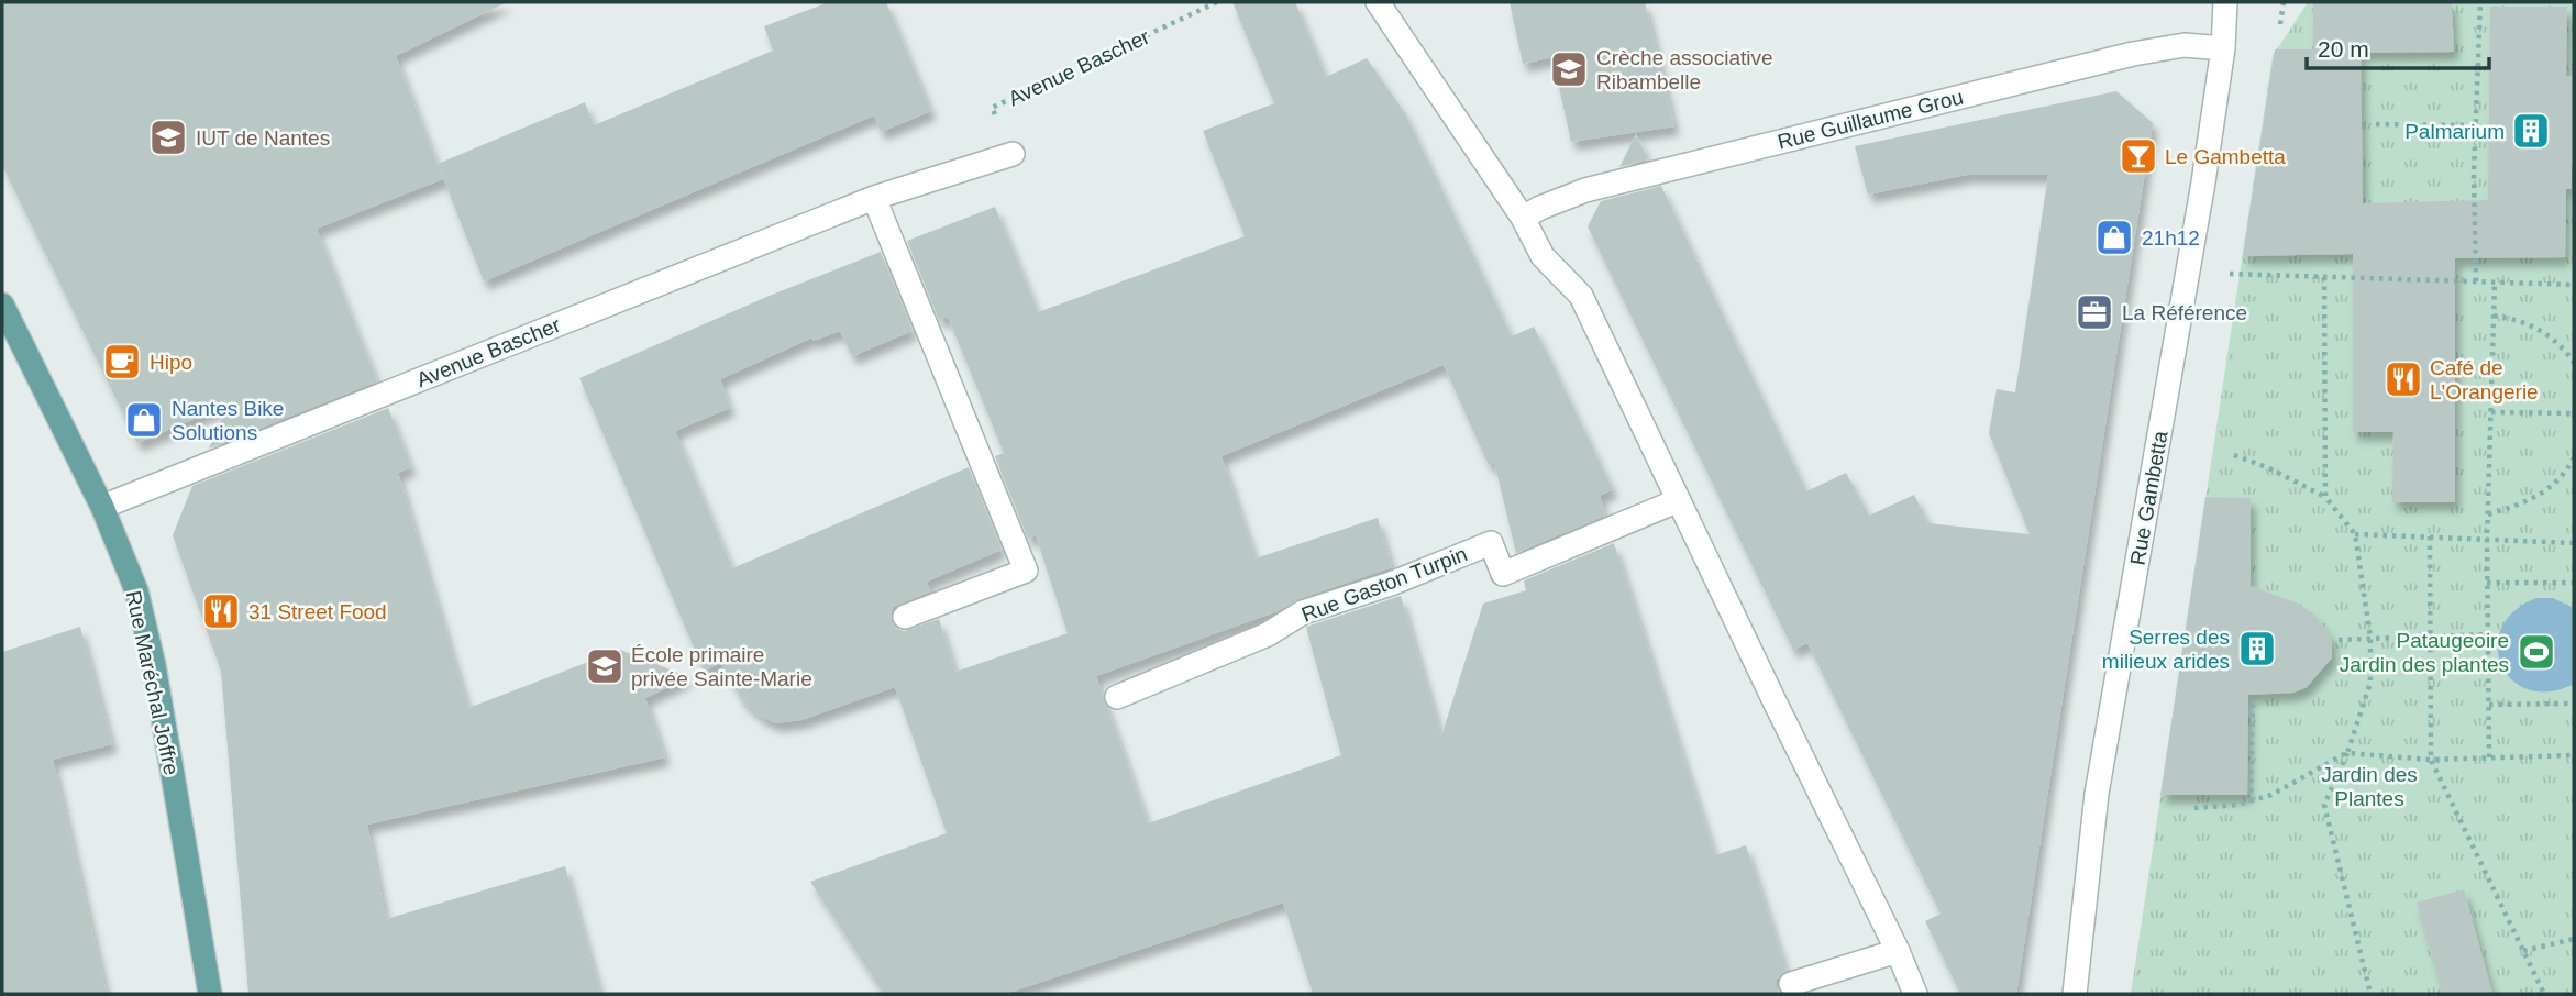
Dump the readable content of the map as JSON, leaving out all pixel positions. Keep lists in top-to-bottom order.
{
  "streets": {
    "main road": ["Rue Maréchal Joffre"],
    "street": [
      "Avenue Bascher",
      "Rue Guillaume Grou",
      "Rue Gambetta",
      "Rue Gaston Turpin"
    ]
  },
  "crossings": [
    ["Avenue Bascher", "Rue Maréchal Joffre"],
    ["Rue Guillaume Grou", "Rue Gambetta"]
  ],
  "parks": ["Jardin des Plantes"],
  "places": {
    "school or university": ["Crèche associative Ribambelle", "IUT de Nantes", "École primaire privée Sainte-Marie"],
    "building": ["Palmarium", "Serres des milieux arides"],
    "bar": ["Le Gambetta"],
    "shop": ["21h12", "Nantes Bike Solutions"],
    "office": ["La Référence"],
    "cafe": ["Hipo"],
    "restaurant": ["Café de L'Orangerie", "31 Street Food"],
    "sports": ["Pataugeoire Jardin des plantes"]
  },
  "scale_bar": "20 m"
}
